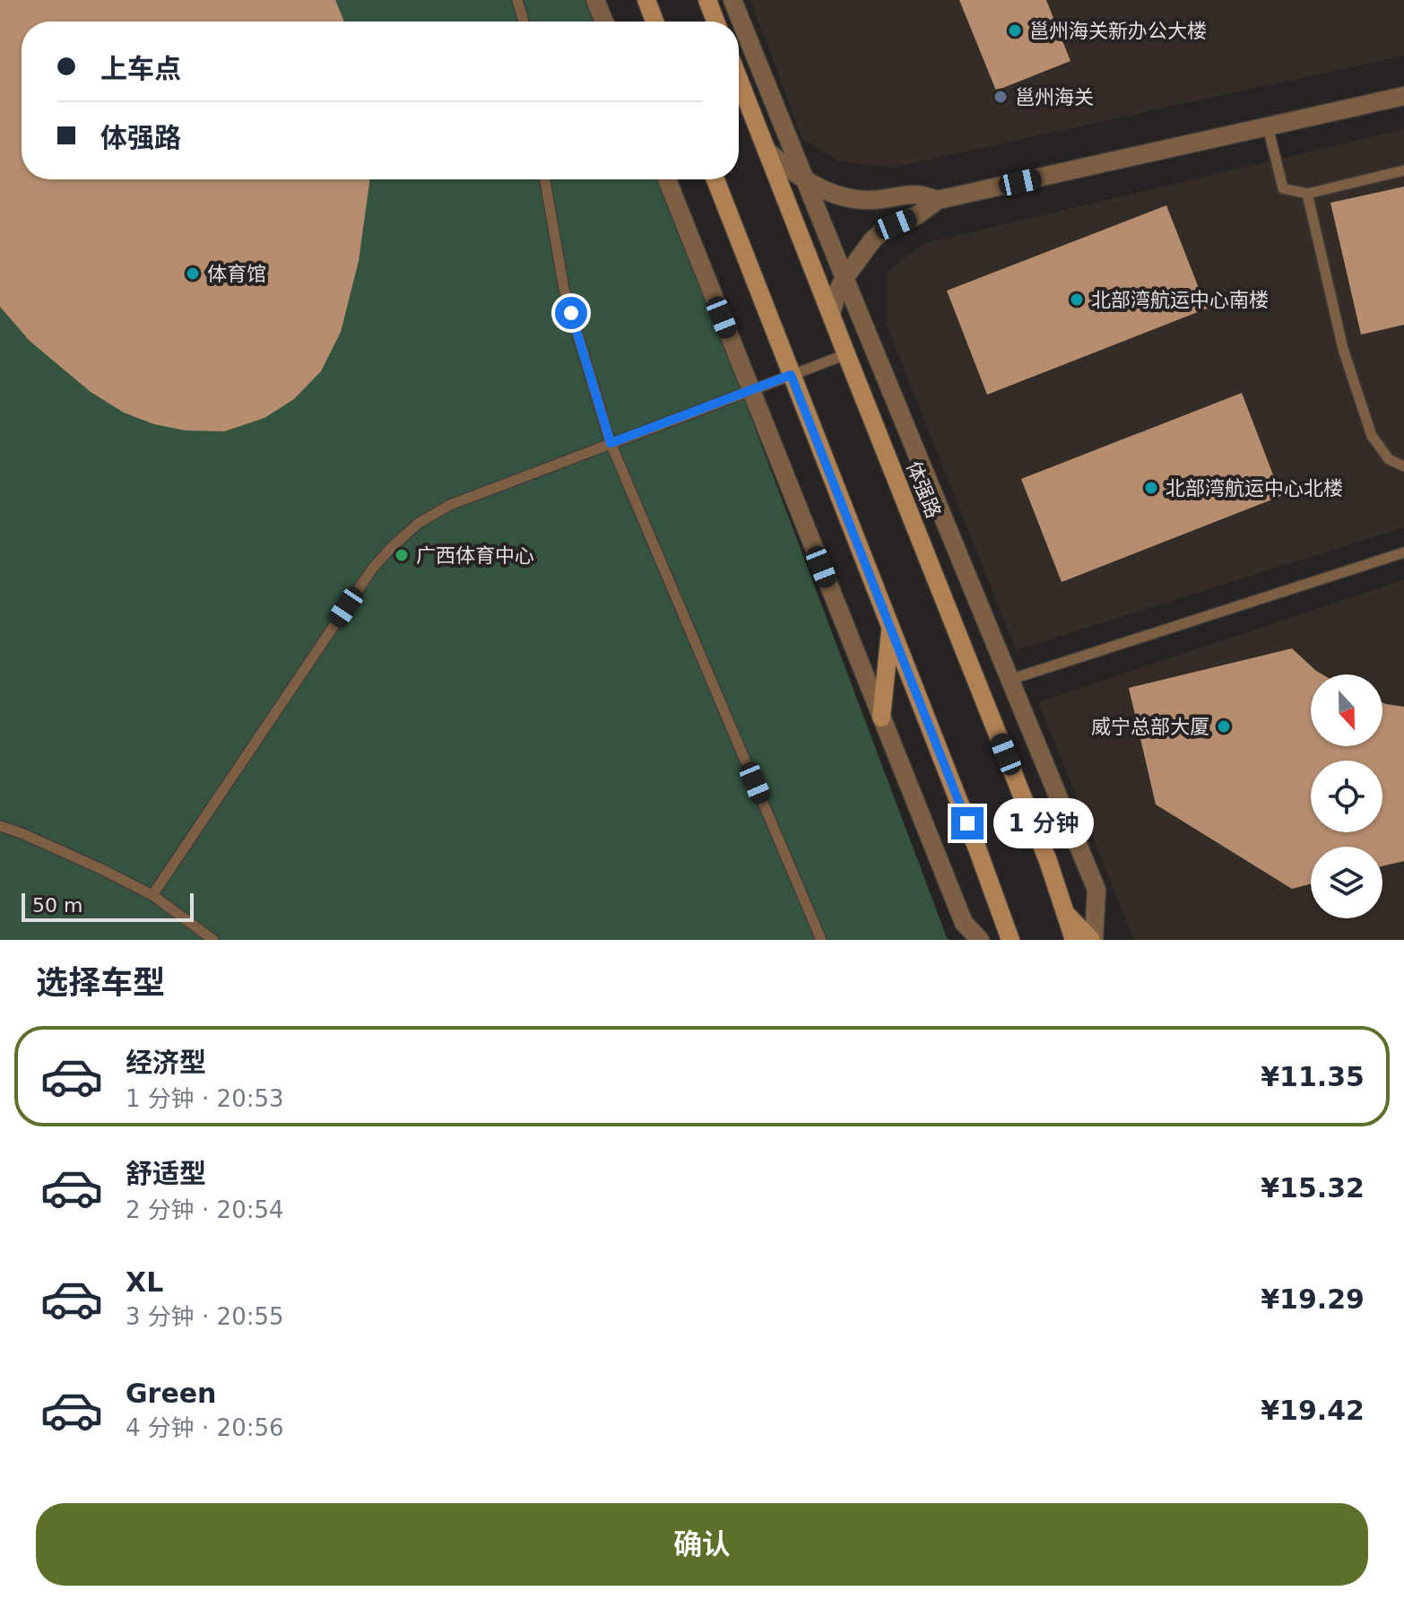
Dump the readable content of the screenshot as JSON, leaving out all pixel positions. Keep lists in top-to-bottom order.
{
  "streets": {
    "main road": ["体强路"]
  },
  "places": [
    "邕州海关新办公大楼",
    "邕州海关",
    "体育馆",
    "北部湾航运中心南楼",
    "北部湾航运中心北楼",
    "广西体育中心",
    "威宁总部大厦"
  ],
  "scale_bar": "50 m",
  "north": "bottom",
  "page": {
    "banner": ["上车点", "体强路"],
    "bubble": "1 分钟",
    "scale": "50 m",
    "heading": "选择车型",
    "list": [
      {
        "name": "经济型",
        "note": "1 分钟 · 20:53",
        "value": "¥11.35"
      },
      {
        "name": "舒适型",
        "note": "2 分钟 · 20:54",
        "value": "¥15.32"
      },
      {
        "name": "XL",
        "note": "3 分钟 · 20:55",
        "value": "¥19.29"
      },
      {
        "name": "Green",
        "note": "4 分钟 · 20:56",
        "value": "¥19.42"
      }
    ],
    "buttons": "确认"
  }
}
